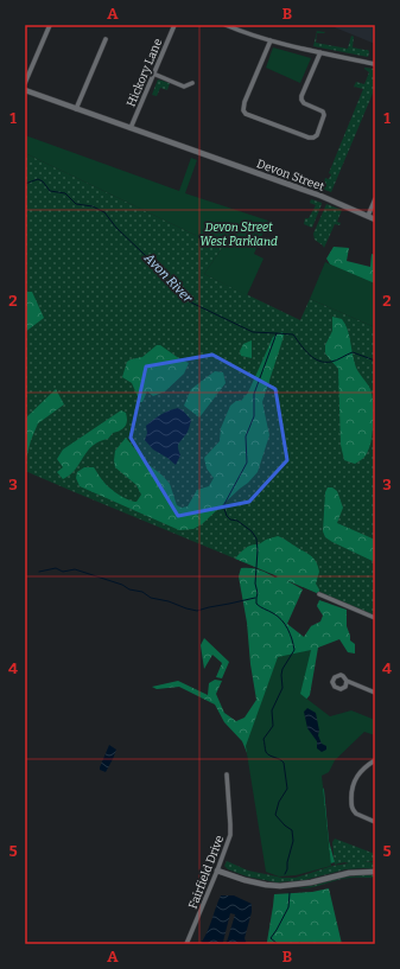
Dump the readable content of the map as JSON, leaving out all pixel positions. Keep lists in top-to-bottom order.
{
  "streets": {
    "street": ["Hickory Lane", "Devon Street", "Fairfield Drive"]
  },
  "crossings": [
    ["Hickory Lane", "Devon Street"]
  ],
  "water": ["Avon River"],
  "parks": ["Devon Street West Parkland"],
  "grid": {
    "columns": ["A", "B"],
    "rows": [
      "1",
      "2",
      "3",
      "4",
      "5"
    ]
  }
}
